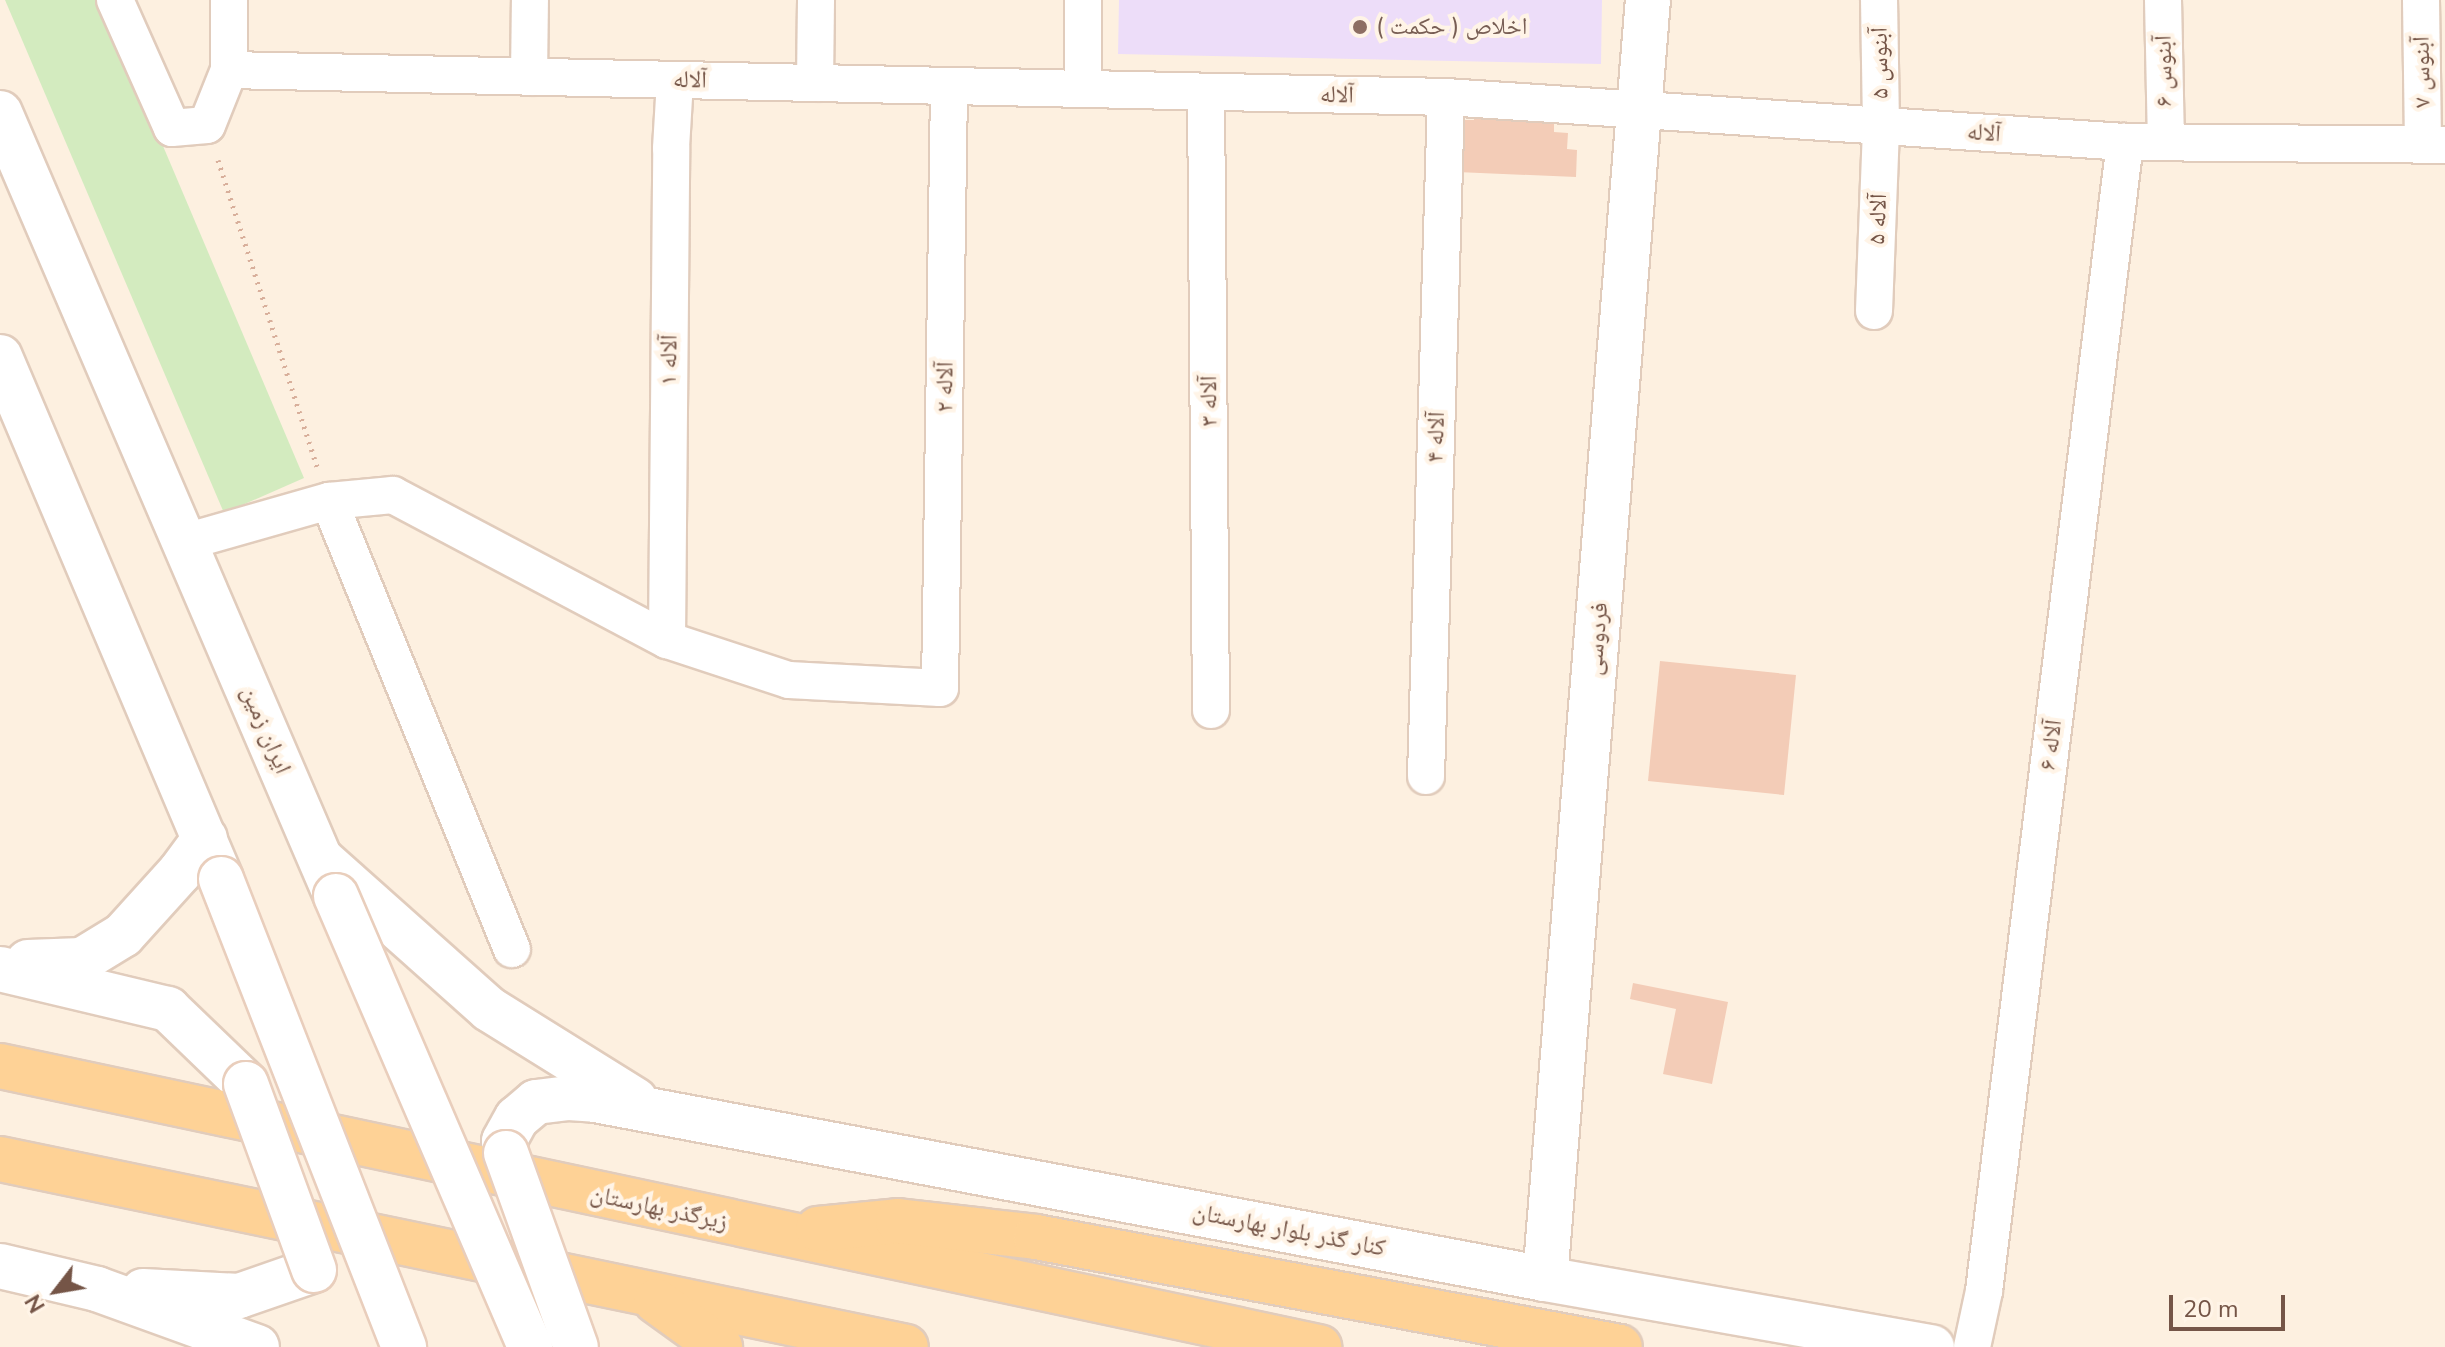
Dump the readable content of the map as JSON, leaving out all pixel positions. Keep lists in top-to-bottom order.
{
  "streets": {
    "main road": [
      "فردوسی",
      "ایران زمین",
      "زیرگذر بهارستان",
      "کنار گذر بلوار بهارستان"
    ],
    "street": [
      "آبنوس ۵",
      "آبنوس ۶",
      "آبنوس ۷",
      "آلاله",
      "آلاله ۵",
      "آلاله ۱",
      "آلاله ۲",
      "آلاله ۳",
      "آلاله ۴",
      "آلاله ۶"
    ]
  },
  "crossings": [
    ["آبنوس ۵", "آلاله"],
    ["آبنوس ۵", "آلاله ۵"],
    ["آبنوس ۶", "آلاله"],
    ["آبنوس ۷", "آلاله"],
    ["آلاله", "آلاله ۵"],
    ["آلاله", "آلاله ۱"],
    ["آلاله", "آلاله ۲"],
    ["آلاله", "آلاله ۳"],
    ["آلاله", "آلاله ۴"],
    ["آلاله", "فردوسی"],
    ["آلاله", "آلاله ۶"],
    ["آلاله ۱", "آلاله ۲"],
    ["فردوسی", "کنار گذر بلوار بهارستان"]
  ],
  "places": ["اخلاص ( حکمت )"],
  "scale_bar": "20 m",
  "north": "bottom left"
}
